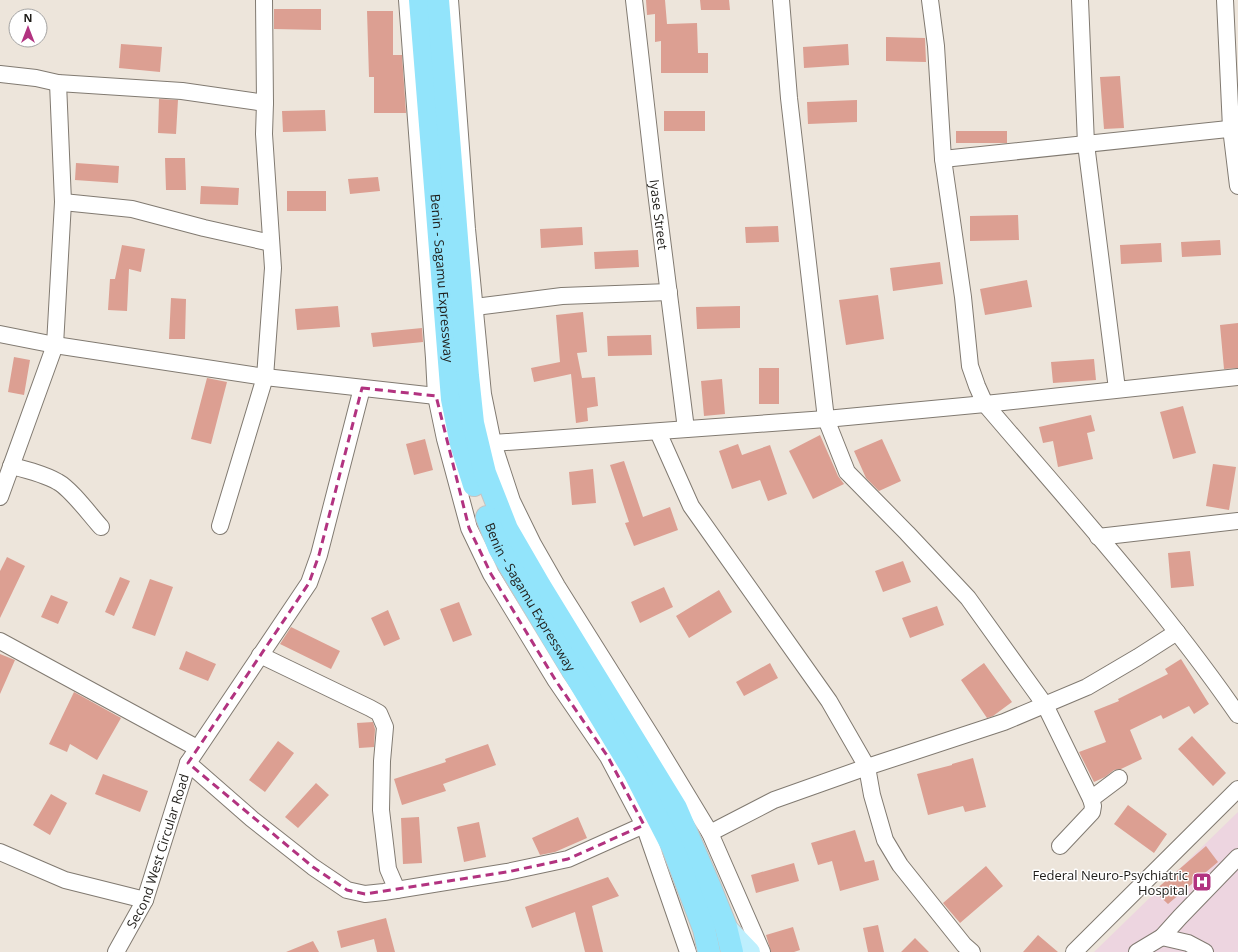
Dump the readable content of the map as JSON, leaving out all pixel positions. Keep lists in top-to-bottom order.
{
  "streets": {
    "highway": ["Benin - Sagamu Expressway"],
    "street": ["Iyase Street", "Second West Circular Road"]
  },
  "places": {
    "hospital": ["Federal Neuro-Psychiatric Hospital"]
  },
  "north": "top"
}
